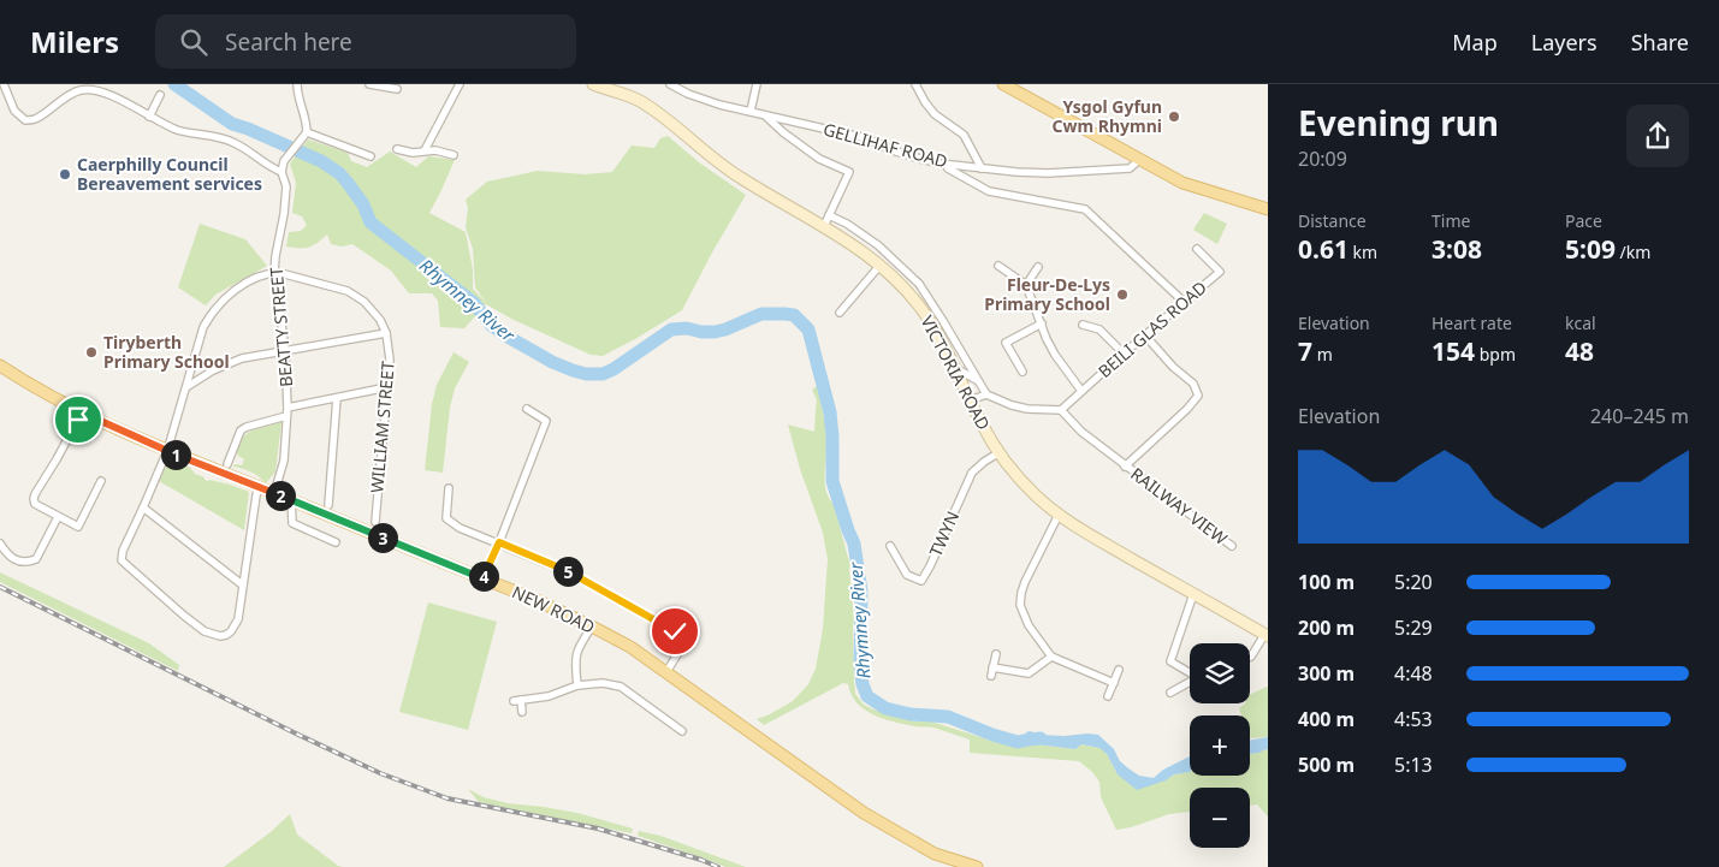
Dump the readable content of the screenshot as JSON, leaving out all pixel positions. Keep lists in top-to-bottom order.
{
  "streets": {
    "main road": ["VICTORIA ROAD", "NEW ROAD"],
    "street": [
      "GELLIHAF ROAD",
      "BEATTY STREET",
      "BEILI GLAS ROAD",
      "WILLIAM STREET",
      "RAILWAY VIEW",
      "TWYN"
    ]
  },
  "crossings": [
    ["BEATTY STREET", "NEW ROAD"],
    ["BEILI GLAS ROAD", "RAILWAY VIEW"],
    ["VICTORIA ROAD", "TWYN"]
  ],
  "water": ["Rhymney River"],
  "places": [
    "Ysgol Gyfun Cwm Rhymni",
    "Caerphilly Council Bereavement services",
    "Fleur-De-Lys Primary School",
    "Tiryberth Primary School"
  ],
  "page": {
    "header": "Milers",
    "search": "Search here",
    "nav": ["Map", "Layers", "Share"],
    "heading": ["Evening run", "20:09"],
    "stats": [
      ["Distance", "0.61 km"],
      ["Time", "3:08"],
      ["Pace", "5:09 /km"],
      ["Elevation", "7 m"],
      ["Heart rate", "154 bpm"],
      ["kcal", "48"]
    ],
    "chart": ["Elevation", "240–245 m"],
    "pins": [
      "1",
      "2",
      "3",
      "5",
      "4"
    ],
    "list": [
      {
        "name": "100 m",
        "note": "5:20"
      },
      {
        "name": "200 m",
        "note": "5:29"
      },
      {
        "name": "300 m",
        "note": "4:48"
      },
      {
        "name": "400 m",
        "note": "4:53"
      },
      {
        "name": "500 m",
        "note": "5:13"
      }
    ],
    "map_buttons": ["+", "−"]
  }
}
